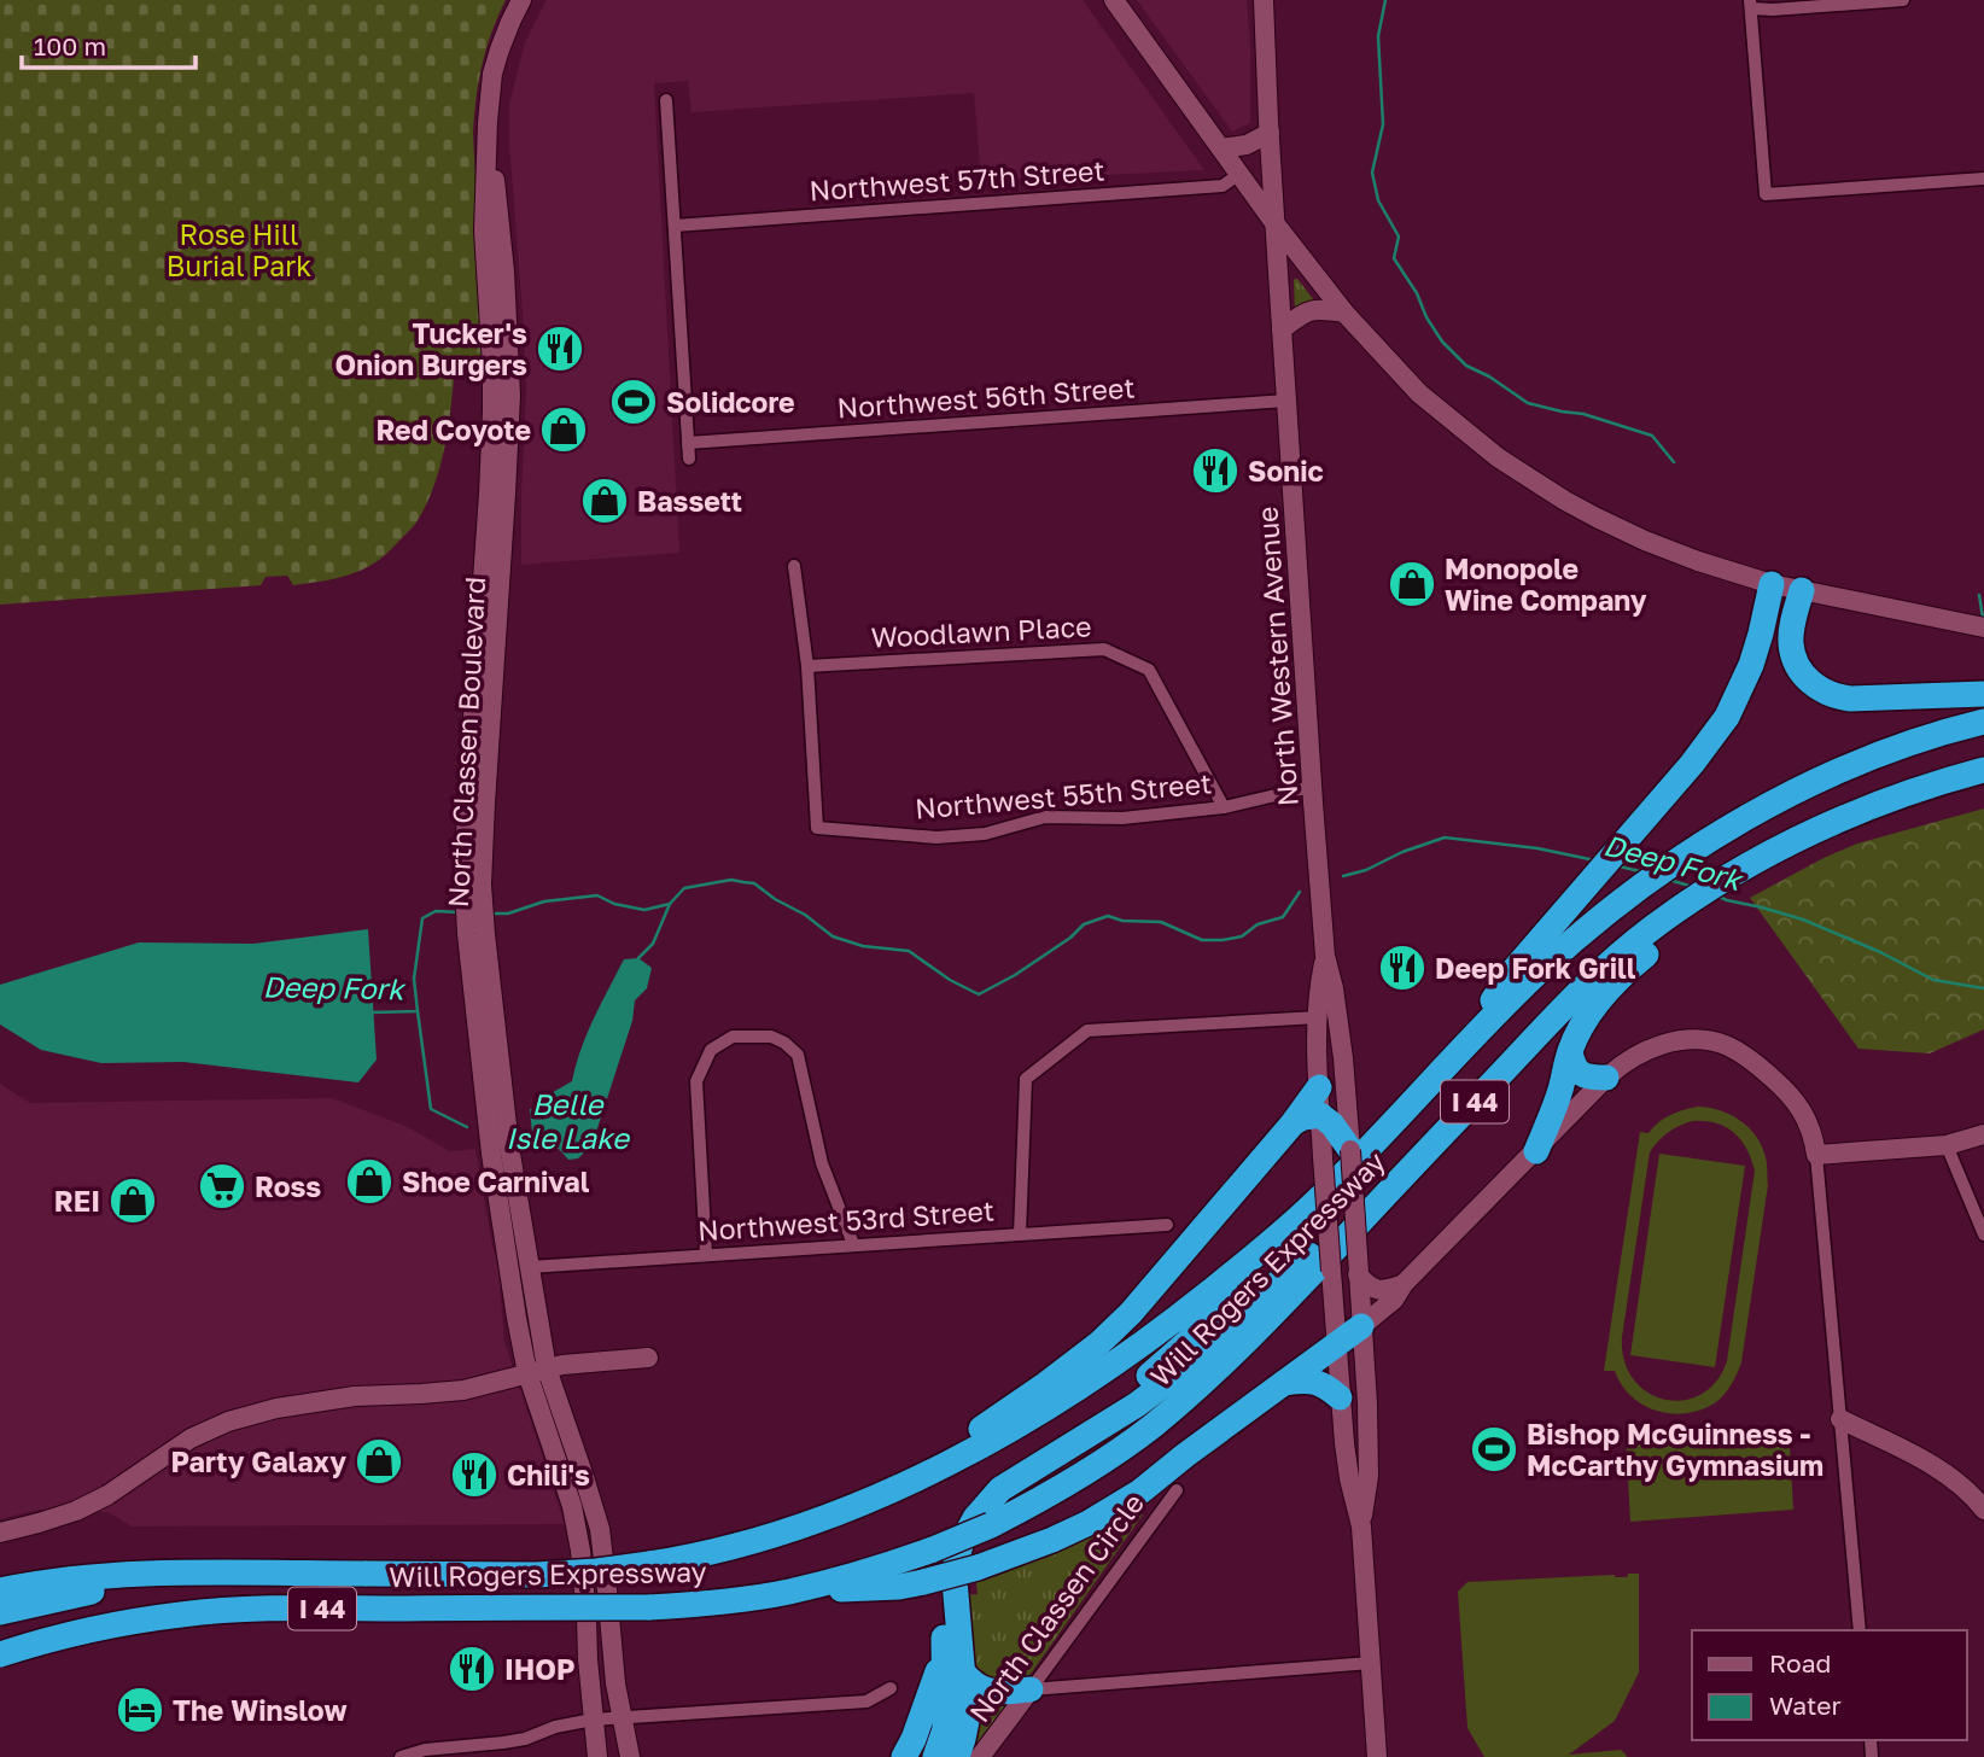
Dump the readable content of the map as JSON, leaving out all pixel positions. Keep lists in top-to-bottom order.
{
  "streets": {
    "highway": ["I 44", "Will Rogers Expressway"],
    "main road": ["North Western Avenue", "North Classen Boulevard", "North Classen Circle"],
    "street": [
      "Northwest 57th Street",
      "Northwest 56th Street",
      "Woodlawn Place",
      "Northwest 55th Street",
      "Northwest 53rd Street"
    ]
  },
  "crossings": [
    ["Northwest 56th Street", "North Western Avenue"],
    ["Woodlawn Place", "Northwest 55th Street"],
    ["North Western Avenue", "Northwest 55th Street"],
    ["North Classen Boulevard", "Northwest 53rd Street"]
  ],
  "water": ["Deep Fork", "Belle Isle Lake"],
  "parks": ["Rose Hill Burial Park"],
  "places": {
    "restaurant": [
      "Tucker's Onion Burgers",
      "Sonic",
      "Deep Fork Grill",
      "Chili's",
      "IHOP"
    ],
    "sports": ["Solidcore", "Bishop McGuinness - McCarthy Gymnasium"],
    "shop": [
      "Red Coyote",
      "Bassett",
      "Monopole Wine Company",
      "Shoe Carnival",
      "REI",
      "Party Galaxy"
    ],
    "supermarket": ["Ross"],
    "hotel": ["The Winslow"]
  },
  "legend": ["Road", "Water"],
  "scale_bar": "100 m"
}
